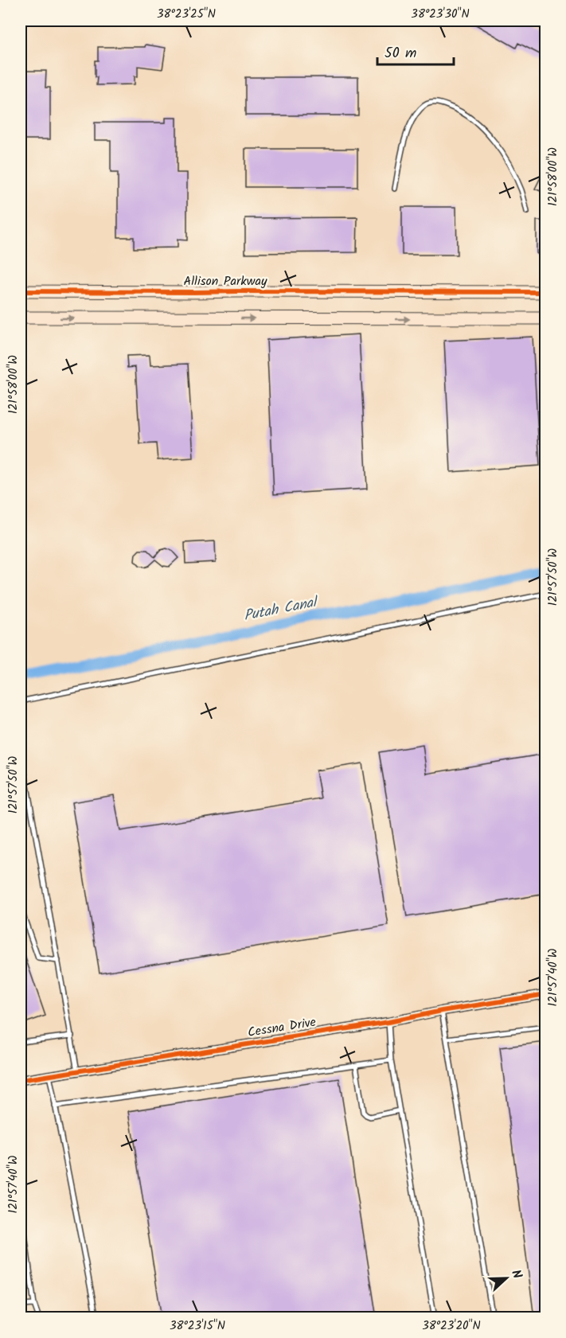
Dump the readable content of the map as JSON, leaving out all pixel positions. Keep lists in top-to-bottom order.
{
  "streets": {
    "street": ["Allison Parkway", "Cessna Drive"]
  },
  "water": ["Putah Canal"],
  "scale_bar": "50 m",
  "north": "right",
  "coordinates": [
    "38°23'25\"N",
    "38°23'30\"N",
    "121°58'00\"W",
    "121°57'50\"W",
    "121°57'40\"W",
    "38°23'15\"N",
    "38°23'20\"N"
  ]
}
